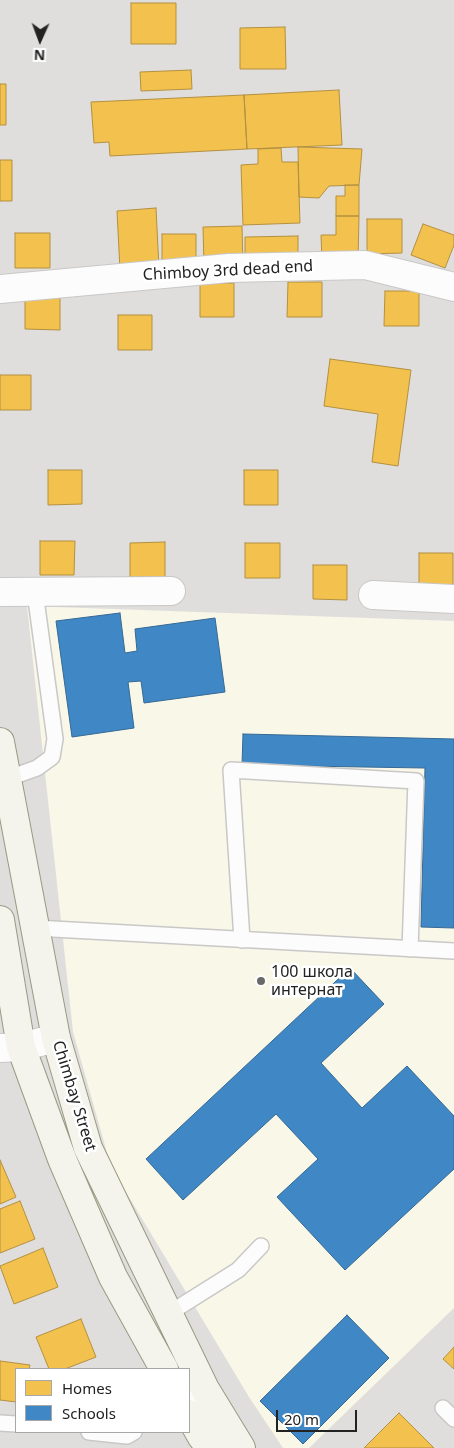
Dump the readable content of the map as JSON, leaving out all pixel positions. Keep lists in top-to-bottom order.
{
  "streets": {
    "main road": ["Chimbay Street"],
    "street": ["Chimboy 3rd dead end"]
  },
  "places": ["100 школа интернат"],
  "legend": ["Homes", "Schools"],
  "scale_bar": "20 m",
  "north": "bottom"
}
